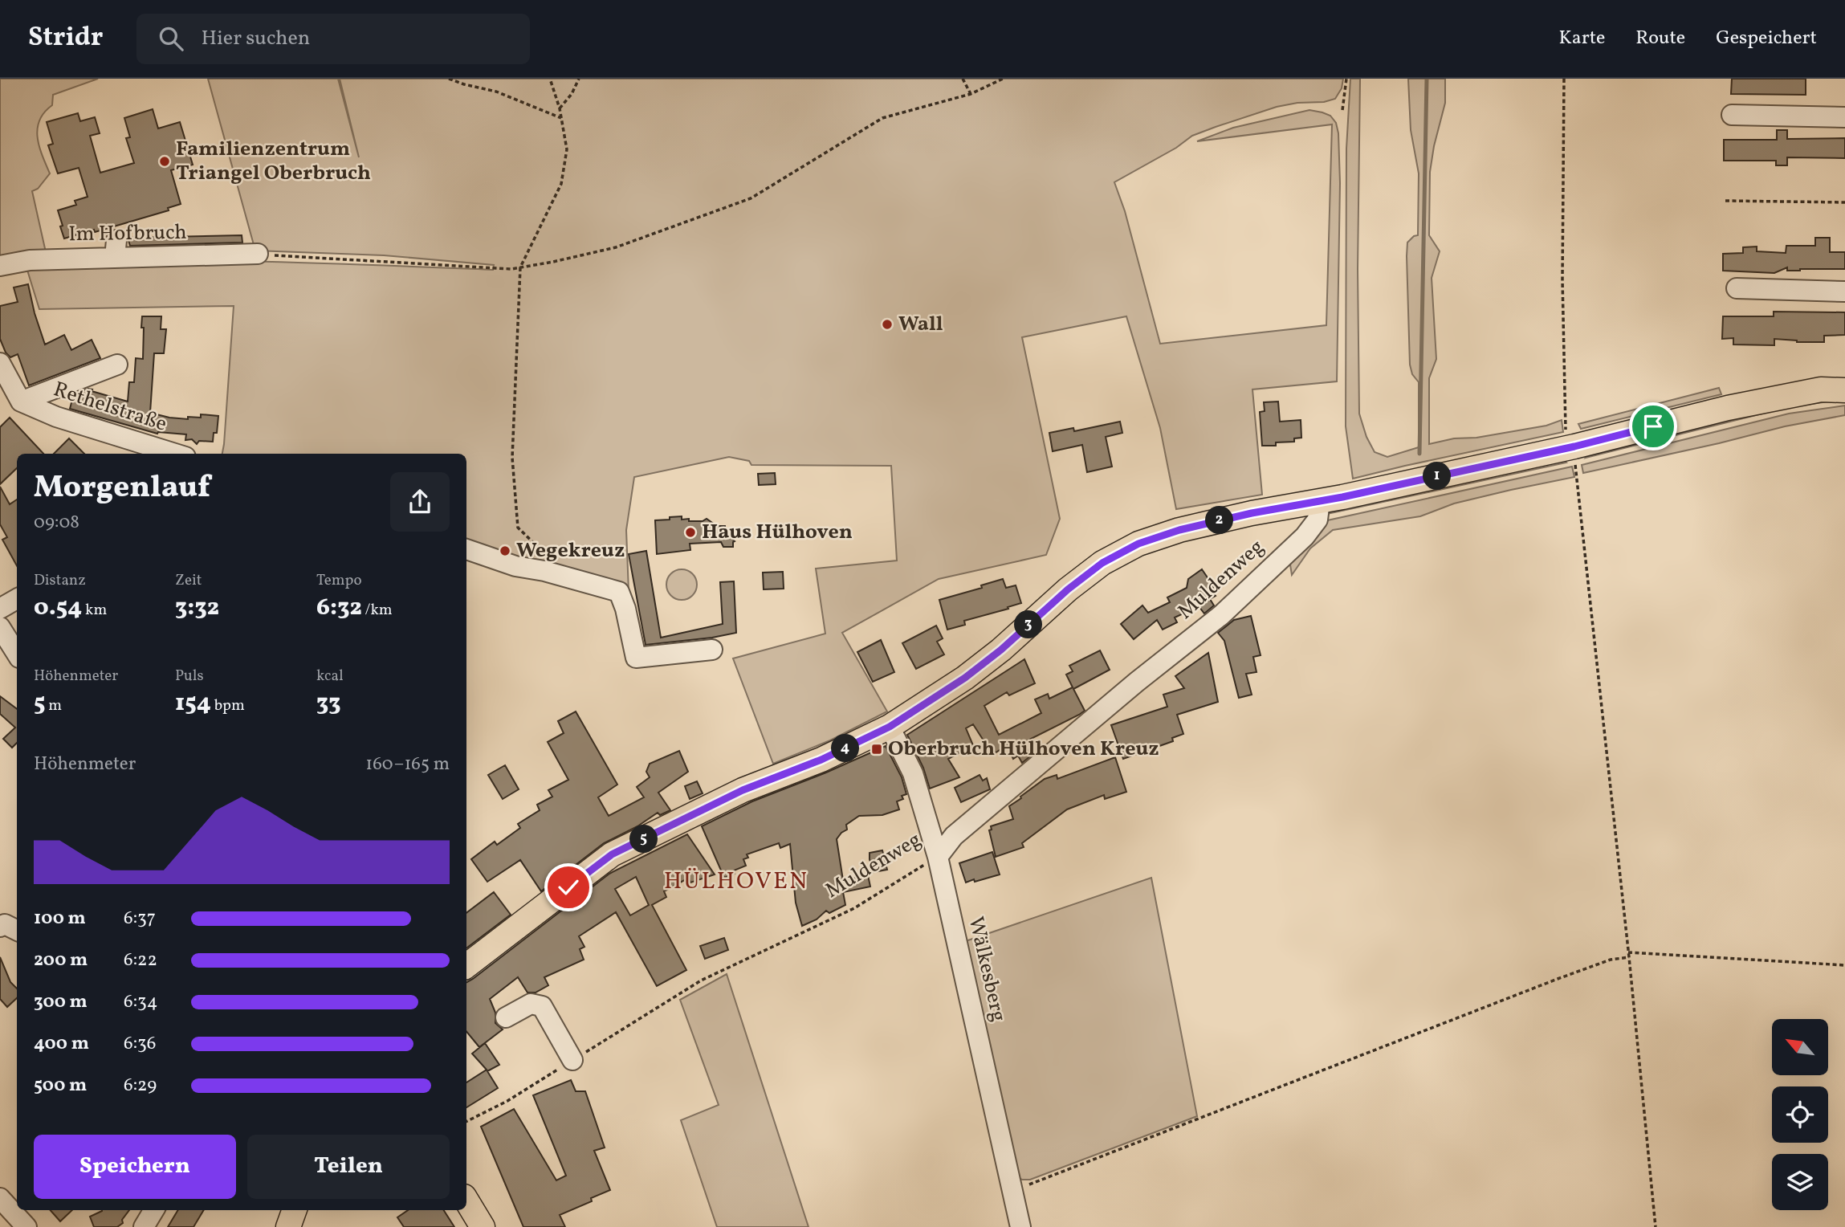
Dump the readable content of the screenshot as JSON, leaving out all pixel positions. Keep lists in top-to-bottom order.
{
  "streets": {
    "street": [
      "Im Hofbruch",
      "Rethelstraße",
      "Muldenweg",
      "Wälkesberg"
    ]
  },
  "crossings": [
    ["Muldenweg", "Wälkesberg"]
  ],
  "districts": ["HÜLHOVEN"],
  "places": {
    "other": [
      "Familienzentrum Triangel Oberbruch",
      "Wall",
      "Haus Hülhoven",
      "Wegekreuz"
    ],
    "transit": ["Oberbruch Hülhoven Kreuz"]
  },
  "north": "top left",
  "page": {
    "header": "Stridr",
    "search": "Hier suchen",
    "nav": ["Karte", "Route", "Gespeichert"],
    "heading": ["Morgenlauf", "09:08"],
    "pins": [
      "1",
      "2",
      "3",
      "4",
      "5"
    ],
    "stats": [
      ["Distanz", "0.54 km"],
      ["Zeit", "3:32"],
      ["Tempo", "6:32 /km"],
      ["Höhenmeter", "5 m"],
      ["Puls", "154 bpm"],
      ["kcal", "33"]
    ],
    "chart": ["Höhenmeter", "160–165 m"],
    "list": [
      {
        "name": "100 m",
        "note": "6:37"
      },
      {
        "name": "200 m",
        "note": "6:22"
      },
      {
        "name": "300 m",
        "note": "6:34"
      },
      {
        "name": "400 m",
        "note": "6:36"
      },
      {
        "name": "500 m",
        "note": "6:29"
      }
    ],
    "buttons": ["Speichern", "Teilen"]
  }
}
